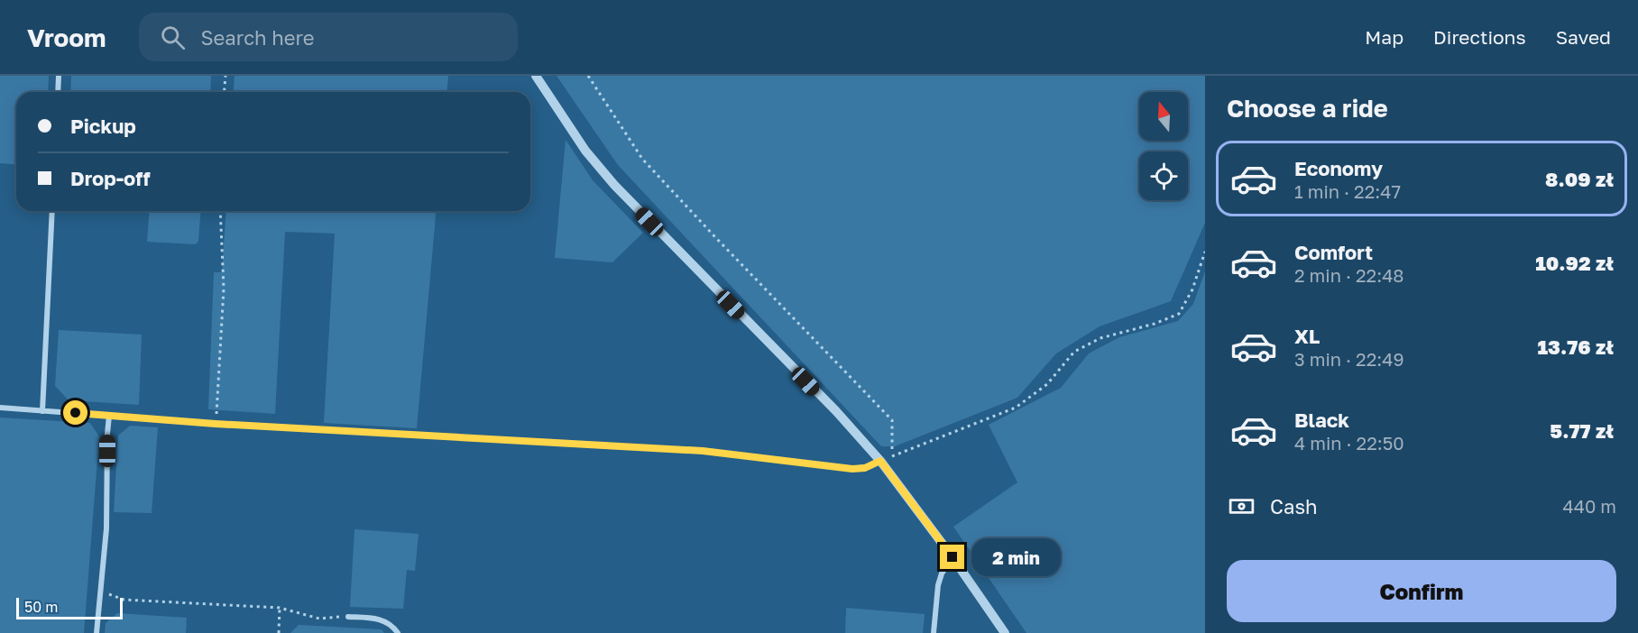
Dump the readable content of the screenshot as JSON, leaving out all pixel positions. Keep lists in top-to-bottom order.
{
  "scale_bar": "50 m",
  "north": "top",
  "page": {
    "header": "Vroom",
    "search": "Search here",
    "nav": ["Map", "Directions", "Saved"],
    "heading": "Choose a ride",
    "banner": ["Pickup", "Drop-off"],
    "list": [
      {
        "name": "Economy",
        "note": "1 min · 22:47",
        "value": "8.09 zł"
      },
      {
        "name": "Comfort",
        "note": "2 min · 22:48",
        "value": "10.92 zł"
      },
      {
        "name": "XL",
        "note": "3 min · 22:49",
        "value": "13.76 zł"
      },
      {
        "name": "Black",
        "note": "4 min · 22:50",
        "value": "5.77 zł"
      }
    ],
    "pay": ["Cash", "440 m"],
    "bubble": "2 min",
    "buttons": "Confirm",
    "scale": "50 m"
  }
}
